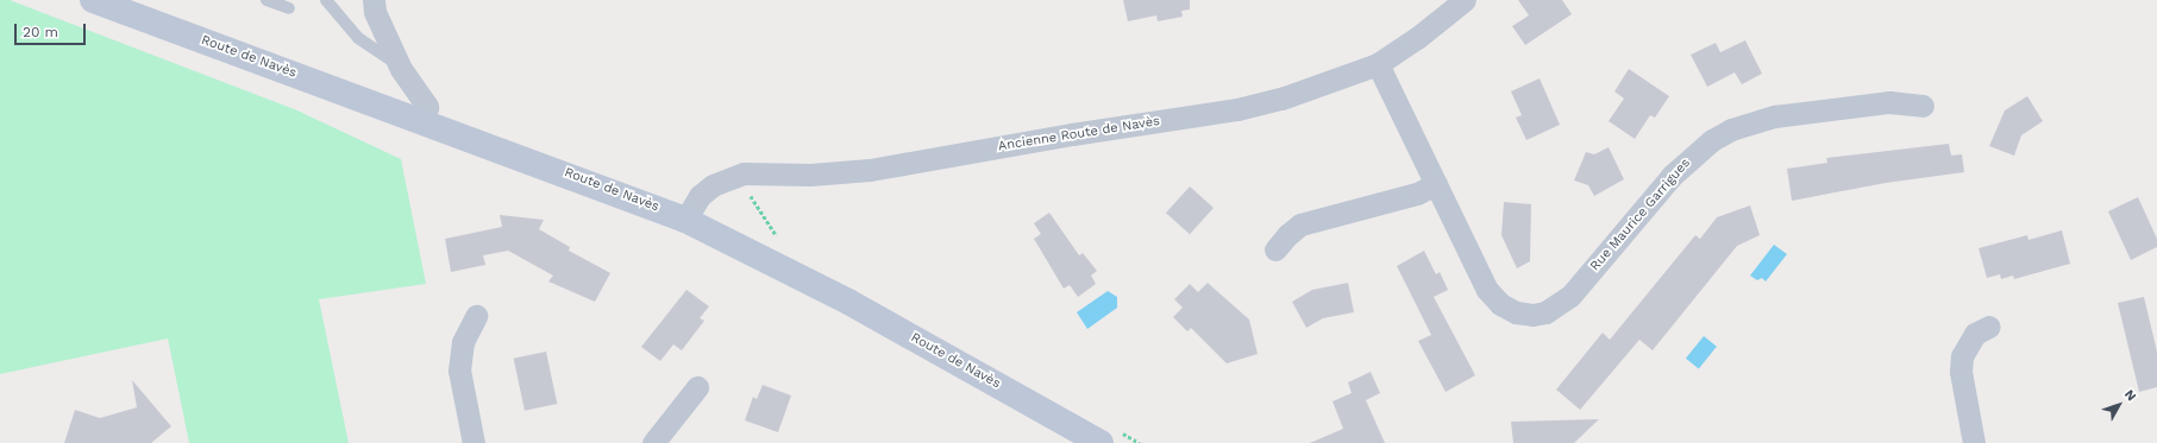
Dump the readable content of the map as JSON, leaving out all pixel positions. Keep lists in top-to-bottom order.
{
  "streets": {
    "main road": ["Route de Navès"],
    "street": ["Ancienne Route de Navès", "Rue Maurice Garrigues"]
  },
  "crossings": [
    ["Route de Navès", "Ancienne Route de Navès"],
    ["Ancienne Route de Navès", "Rue Maurice Garrigues"]
  ],
  "scale_bar": "20 m",
  "north": "top right"
}
